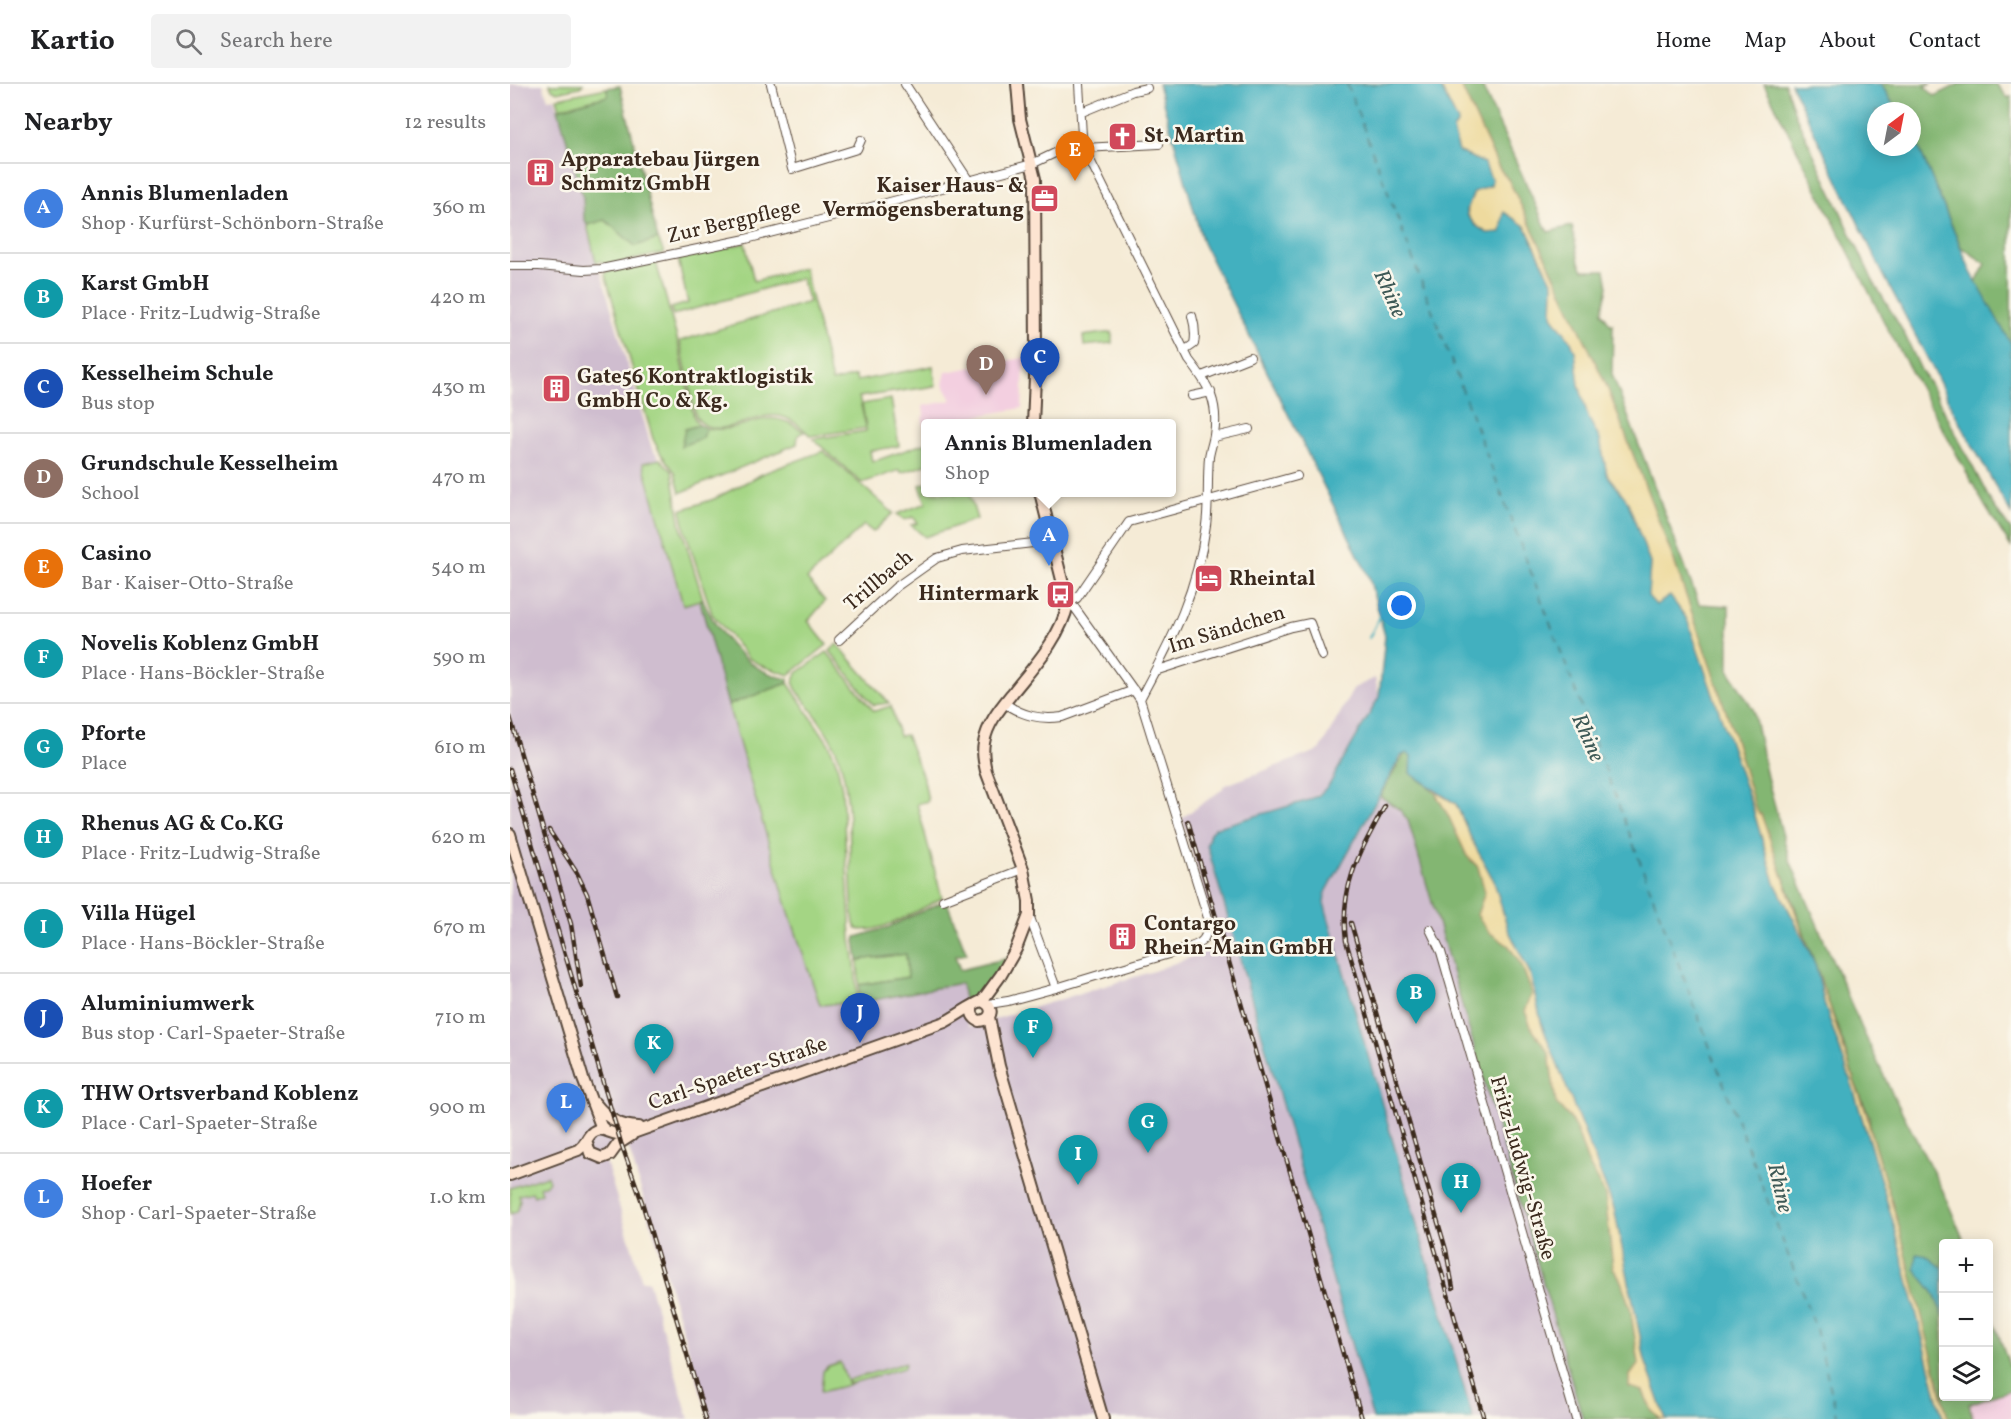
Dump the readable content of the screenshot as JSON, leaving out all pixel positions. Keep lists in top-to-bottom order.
{
  "streets": {
    "main road": ["Carl-Spaeter-Straße"],
    "street": [
      "Zur Bergpflege",
      "Trillbach",
      "Im Sändchen",
      "Fritz-Ludwig-Straße"
    ]
  },
  "water": ["Rhine"],
  "places": {
    "church": ["St. Martin"],
    "building": ["Apparatebau Jürgen Schmitz GmbH", "Gate56 Kontraktlogistik GmbH Co & Kg.", "Contargo Rhein-Main GmbH"],
    "office": ["Kaiser Haus- & Vermögensberatung"],
    "hotel": ["Rheintal"],
    "bus stop": ["Hintermark"]
  },
  "north": "top right",
  "page": {
    "header": "Kartio",
    "search": "Search here",
    "nav": [
      "Home",
      "Map",
      "About",
      "Contact"
    ],
    "heading": ["Nearby", "12 results"],
    "pins": [
      "E",
      "C",
      "D",
      "A",
      "B",
      "J",
      "F",
      "K",
      "L",
      "G",
      "I",
      "H"
    ],
    "list": [
      {
        "mark": "A",
        "name": "Annis Blumenladen",
        "note": "Shop · Kurfürst-Schönborn-Straße",
        "value": "360 m"
      },
      {
        "mark": "B",
        "name": "Karst GmbH",
        "note": "Place · Fritz-Ludwig-Straße",
        "value": "420 m"
      },
      {
        "mark": "C",
        "name": "Kesselheim Schule",
        "note": "Bus stop",
        "value": "430 m"
      },
      {
        "mark": "D",
        "name": "Grundschule Kesselheim",
        "note": "School",
        "value": "470 m"
      },
      {
        "mark": "E",
        "name": "Casino",
        "note": "Bar · Kaiser-Otto-Straße",
        "value": "540 m"
      },
      {
        "mark": "F",
        "name": "Novelis Koblenz GmbH",
        "note": "Place · Hans-Böckler-Straße",
        "value": "590 m"
      },
      {
        "mark": "G",
        "name": "Pforte",
        "note": "Place",
        "value": "610 m"
      },
      {
        "mark": "H",
        "name": "Rhenus AG & Co.KG",
        "note": "Place · Fritz-Ludwig-Straße",
        "value": "620 m"
      },
      {
        "mark": "I",
        "name": "Villa Hügel",
        "note": "Place · Hans-Böckler-Straße",
        "value": "670 m"
      },
      {
        "mark": "J",
        "name": "Aluminiumwerk",
        "note": "Bus stop · Carl-Spaeter-Straße",
        "value": "710 m"
      },
      {
        "mark": "K",
        "name": "THW Ortsverband Koblenz",
        "note": "Place · Carl-Spaeter-Straße",
        "value": "900 m"
      },
      {
        "mark": "L",
        "name": "Hoefer",
        "note": "Shop · Carl-Spaeter-Straße",
        "value": "1.0 km"
      }
    ],
    "popup": ["Annis Blumenladen", "Shop"],
    "map_buttons": ["+", "−"]
  }
}
